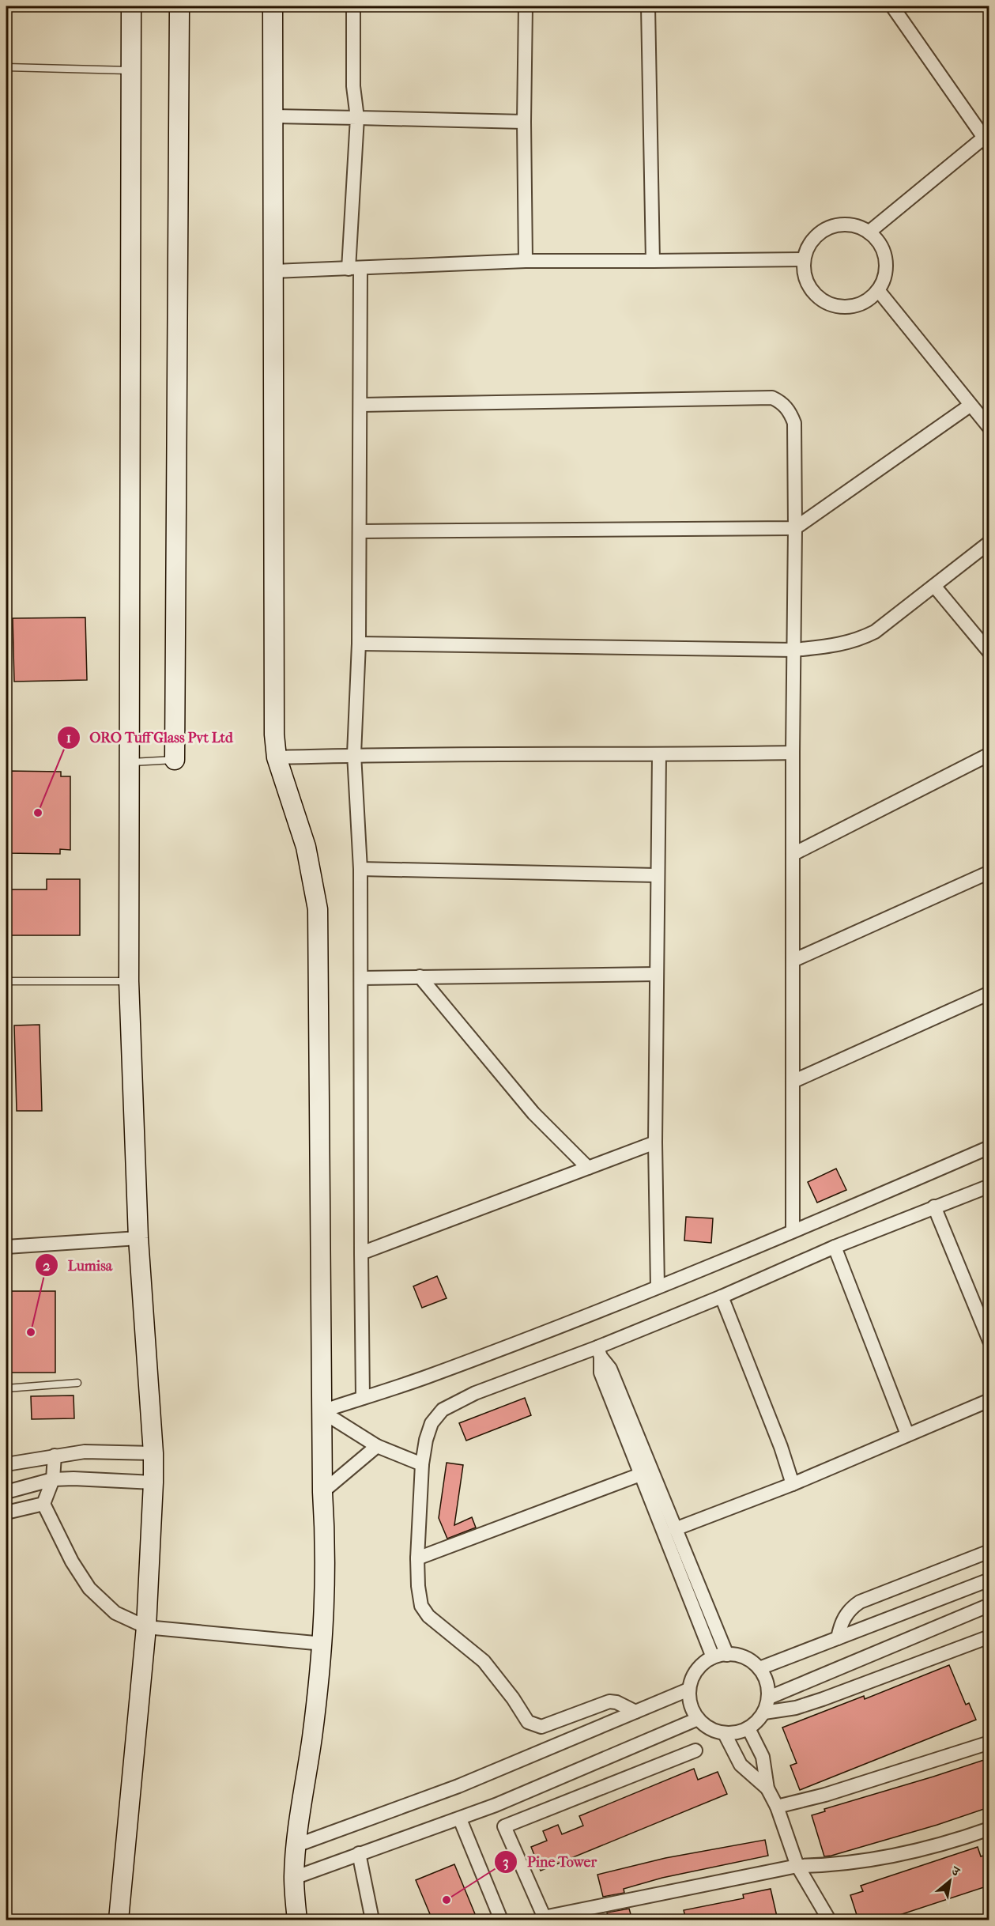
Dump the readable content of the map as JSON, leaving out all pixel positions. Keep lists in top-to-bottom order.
{
  "places": ["ORO Tuff Glass Pvt Ltd", "Lumisa", "Pine Tower"],
  "north": "top right"
}
